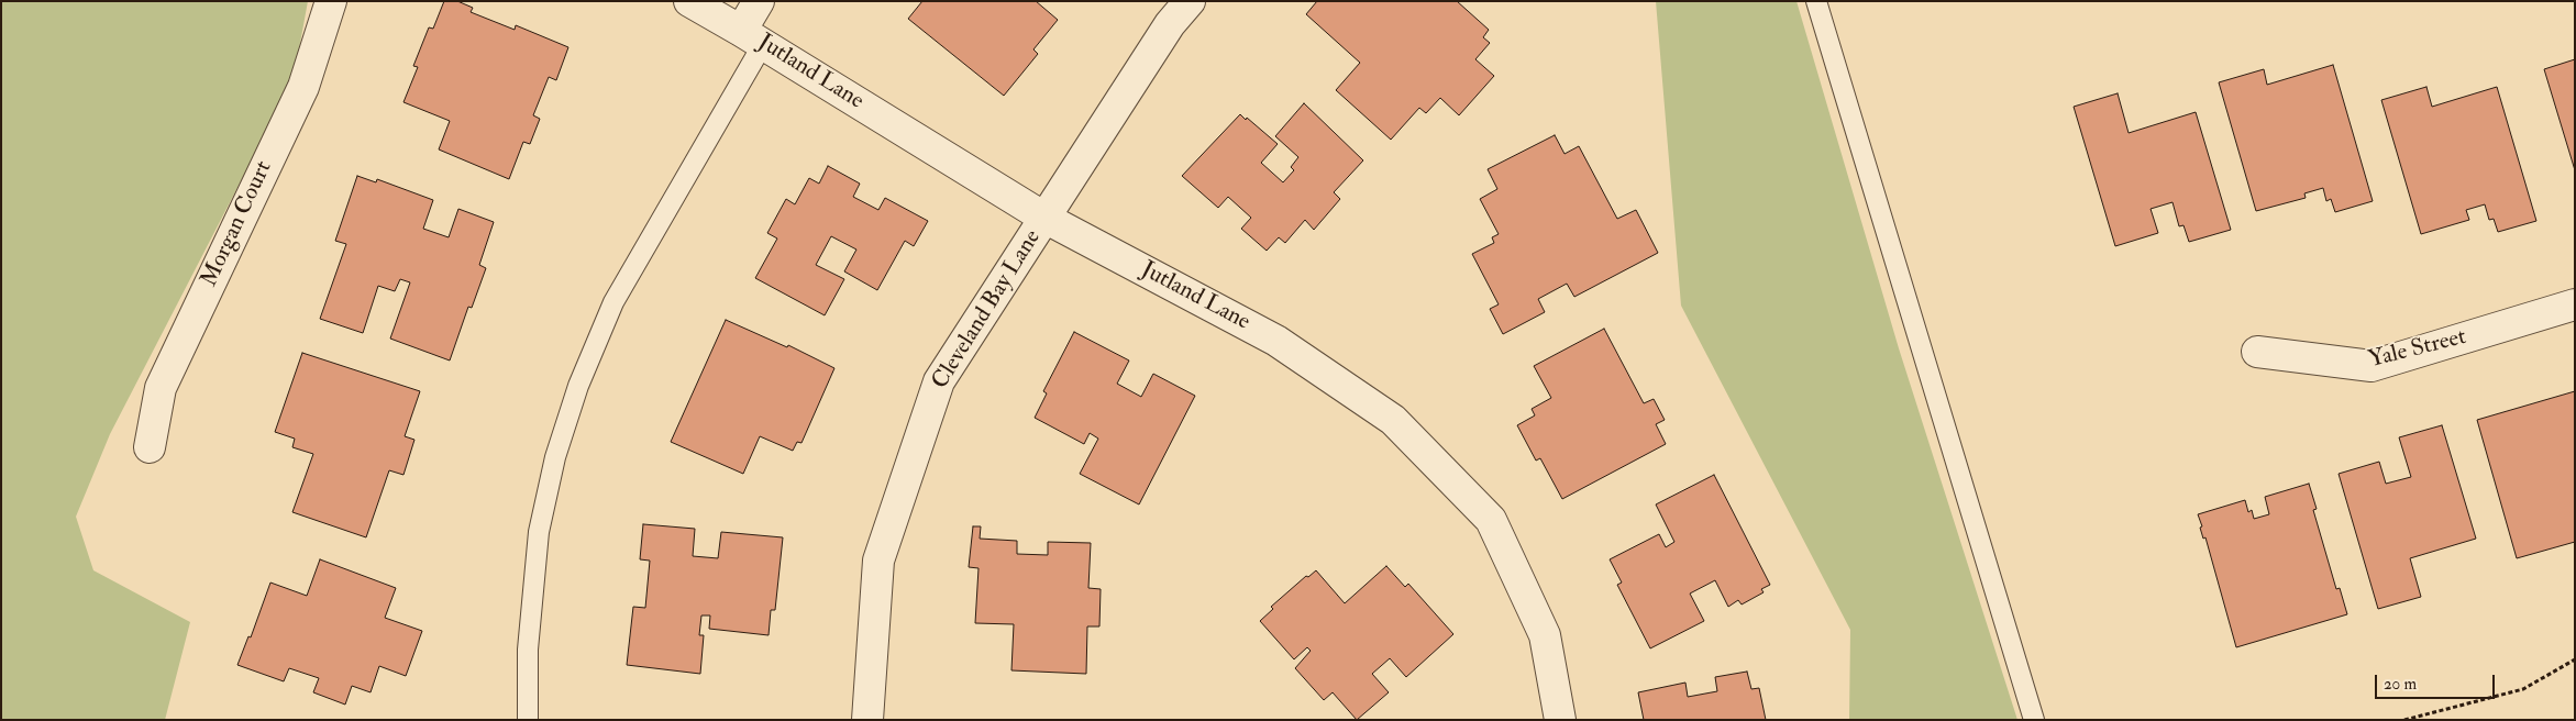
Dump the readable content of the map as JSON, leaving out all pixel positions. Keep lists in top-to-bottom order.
{
  "streets": {
    "street": [
      "Jutland Lane",
      "Morgan Court",
      "Cleveland Bay Lane",
      "Yale Street"
    ]
  },
  "crossings": [
    ["Jutland Lane", "Cleveland Bay Lane"]
  ],
  "scale_bar": "20 m"
}
